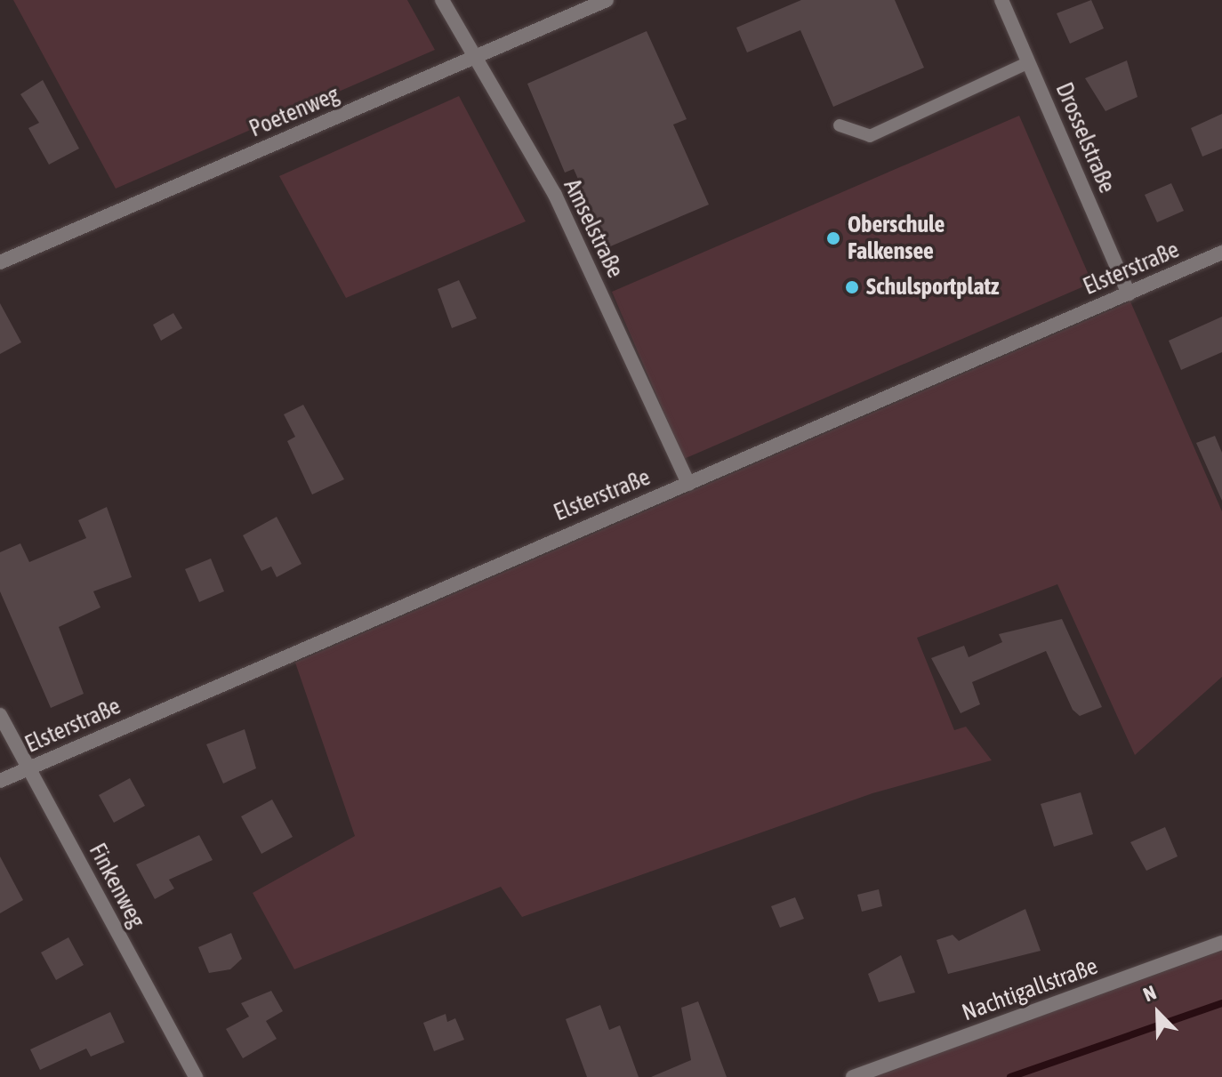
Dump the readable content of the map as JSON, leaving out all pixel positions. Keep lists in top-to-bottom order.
{
  "streets": {
    "street": [
      "Poetenweg",
      "Drosselstraße",
      "Amselstraße",
      "Elsterstraße",
      "Finkenweg",
      "Nachtigallstraße"
    ]
  },
  "crossings": [
    ["Poetenweg", "Amselstraße"],
    ["Drosselstraße", "Elsterstraße"],
    ["Amselstraße", "Elsterstraße"],
    ["Elsterstraße", "Finkenweg"]
  ],
  "places": ["Oberschule Falkensee", "Schulsportplatz"],
  "north": "top left"
}
